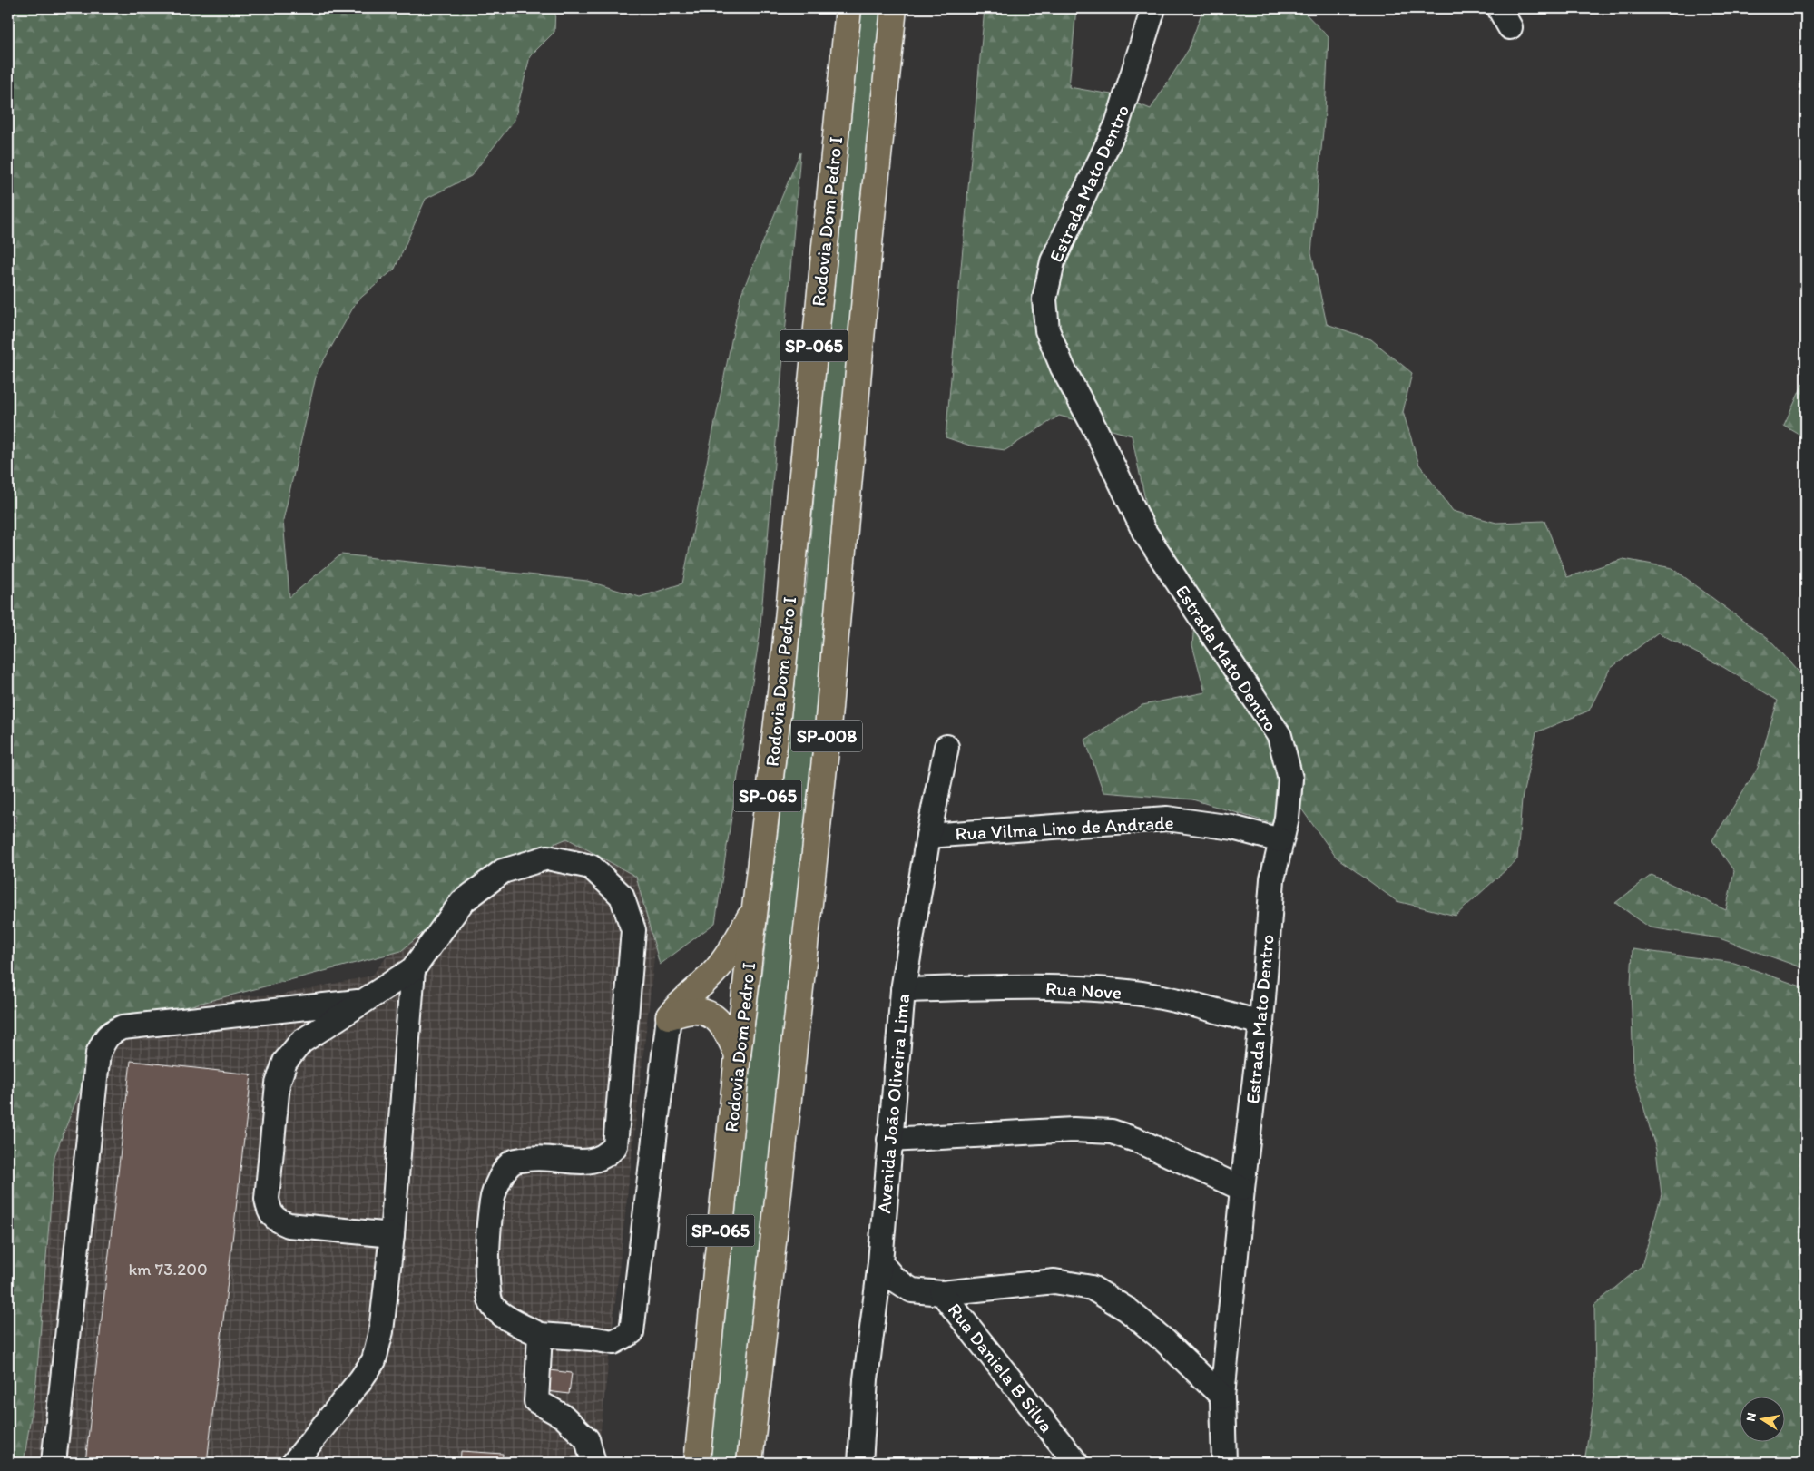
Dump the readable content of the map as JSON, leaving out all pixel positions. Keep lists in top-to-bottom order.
{
  "streets": {
    "highway": ["Rodovia Dom Pedro I", "SP-065", "SP-008"],
    "street": [
      "Estrada Mato Dentro",
      "Rua Vilma Lino de Andrade",
      "Rua Nove",
      "Avenida João Oliveira Lima",
      "Rua Daniela B Silva"
    ]
  },
  "crossings": [
    ["Estrada Mato Dentro", "Rua Vilma Lino de Andrade"],
    ["Estrada Mato Dentro", "Rua Nove"],
    ["Rua Vilma Lino de Andrade", "Avenida João Oliveira Lima"],
    ["Rua Nove", "Avenida João Oliveira Lima"]
  ],
  "house_numbers": ["km 73.200"],
  "north": "left"
}
